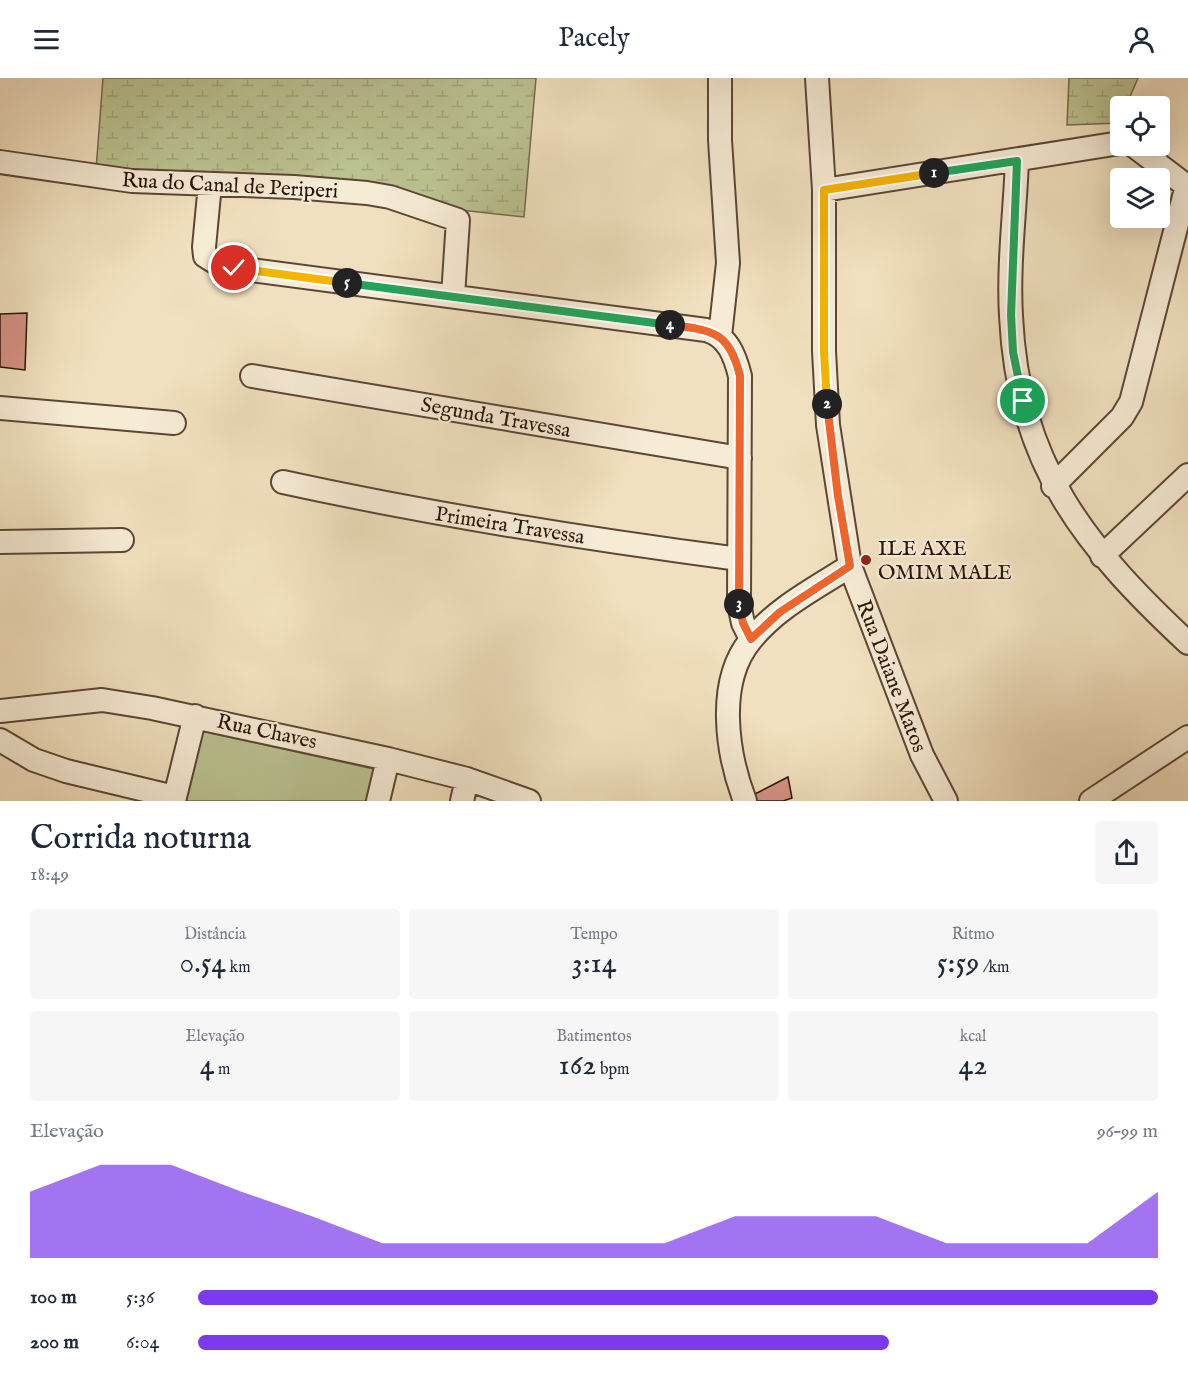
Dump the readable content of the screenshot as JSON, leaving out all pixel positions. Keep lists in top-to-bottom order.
{
  "streets": {
    "street": [
      "Rua do Canal de Periperi",
      "Segunda Travessa",
      "Primeira Travessa",
      "Rua Daiane Matos",
      "Rua Chaves"
    ]
  },
  "places": ["ILE AXE OMIM MALE"],
  "page": {
    "header": "Pacely",
    "pins": [
      "1",
      "5",
      "4",
      "2",
      "3"
    ],
    "heading": ["Corrida noturna", "18:49"],
    "stats": [
      ["Distância", "0.54 km"],
      ["Tempo", "3:14"],
      ["Ritmo", "5:59 /km"],
      ["Elevação", "4 m"],
      ["Batimentos", "162 bpm"],
      ["kcal", "42"]
    ],
    "chart": ["Elevação", "96–99 m"],
    "list": [
      {
        "name": "100 m",
        "note": "5:36"
      },
      {
        "name": "200 m",
        "note": "6:04"
      }
    ]
  }
}
